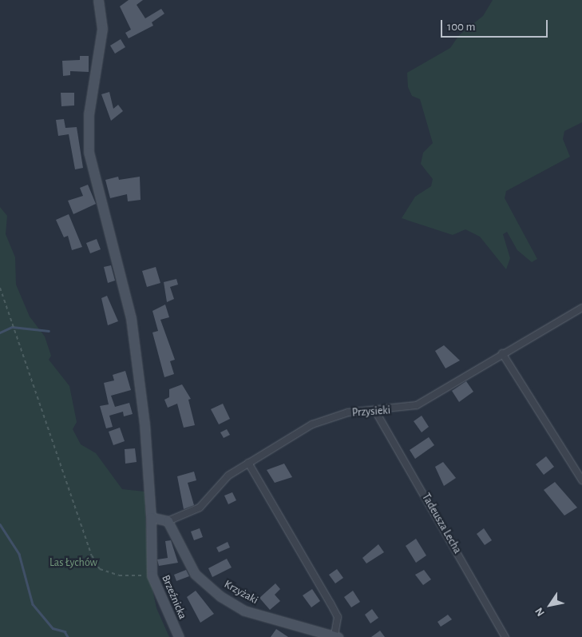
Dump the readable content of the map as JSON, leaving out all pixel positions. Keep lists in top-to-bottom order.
{
  "streets": {
    "street": [
      "Przysieki",
      "Tadeusza Lecha",
      "Krzyżaki",
      "Brzeźnicka"
    ]
  },
  "crossings": [
    ["Przysieki", "Tadeusza Lecha"],
    ["Przysieki", "Krzyżaki"]
  ],
  "parks": ["Las Łychów"],
  "scale_bar": "100 m",
  "north": "bottom left"
}
